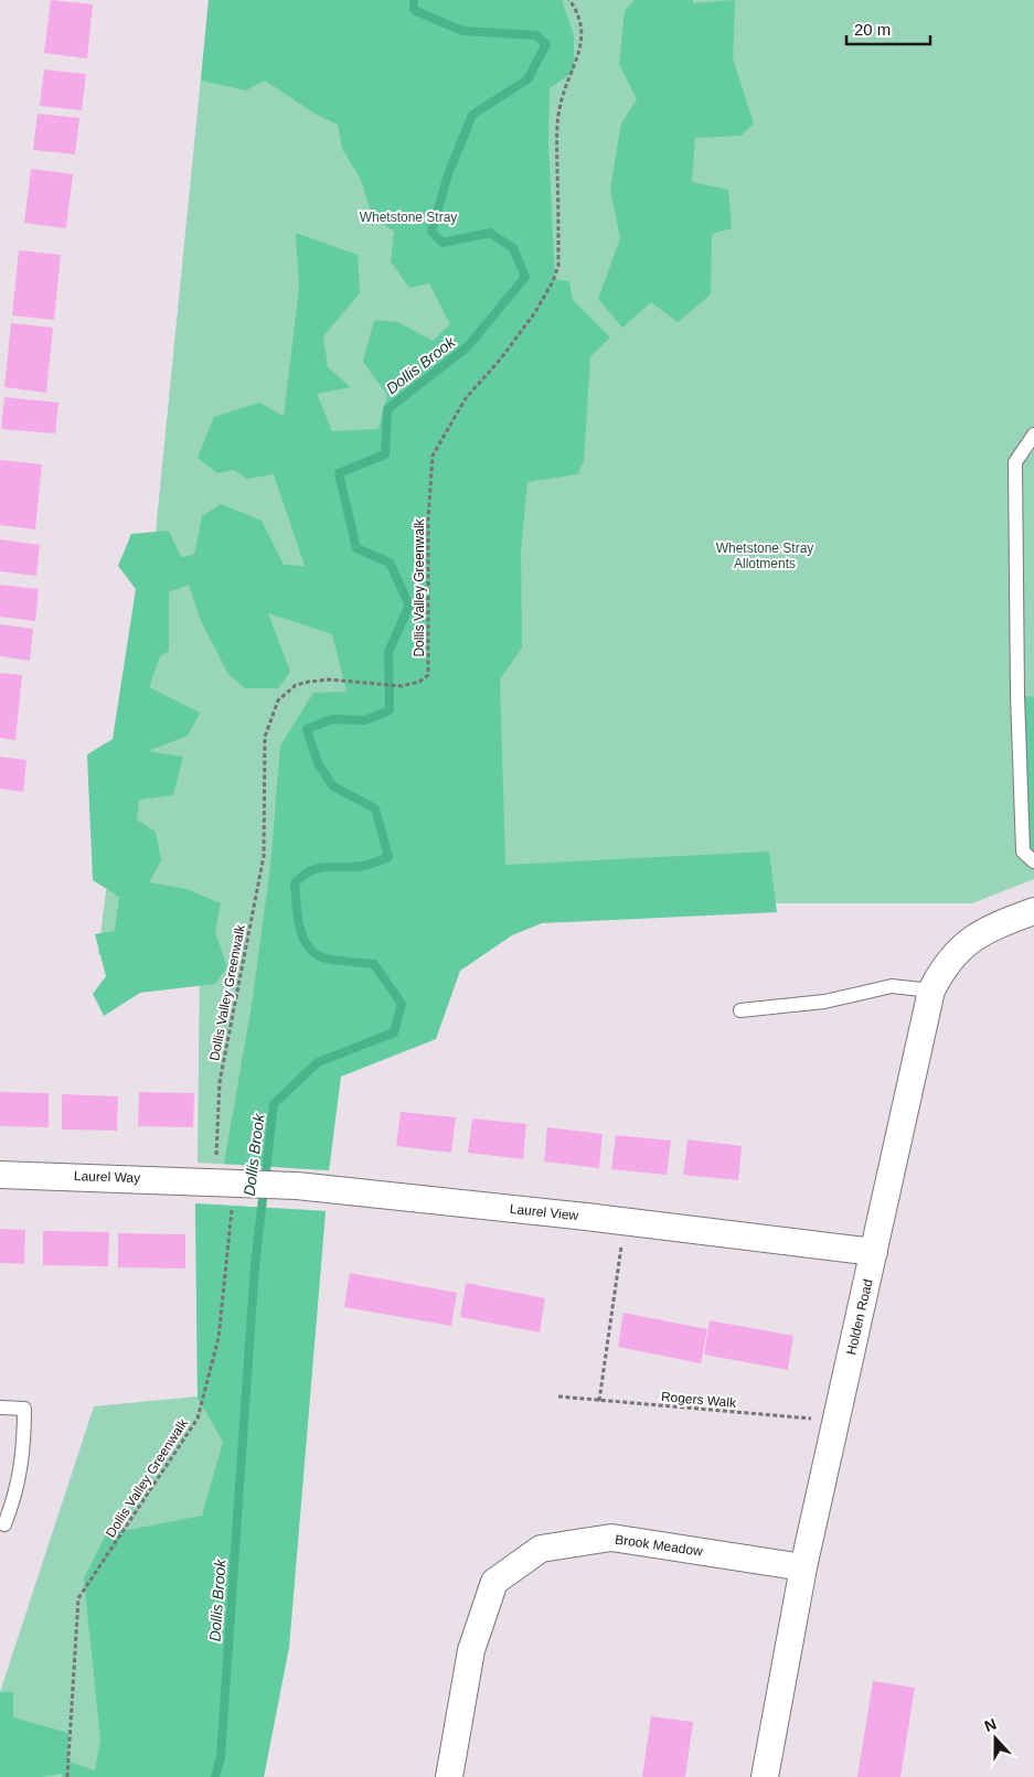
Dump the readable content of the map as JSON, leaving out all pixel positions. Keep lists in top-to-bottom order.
{
  "streets": {
    "street": [
      "Laurel Way",
      "Laurel View",
      "Holden Road",
      "Brook Meadow"
    ],
    "path": ["Dollis Valley Greenwalk", "Rogers Walk"]
  },
  "crossings": [
    ["Dollis Valley Greenwalk", "Laurel Way"],
    ["Dollis Valley Greenwalk", "Laurel View"],
    ["Laurel Way", "Laurel View"],
    ["Laurel View", "Holden Road"],
    ["Holden Road", "Rogers Walk"],
    ["Holden Road", "Brook Meadow"]
  ],
  "water": ["Dollis Brook"],
  "parks": ["Whetstone Stray", "Whetstone Stray Allotments"],
  "scale_bar": "20 m",
  "north": "top"
}
